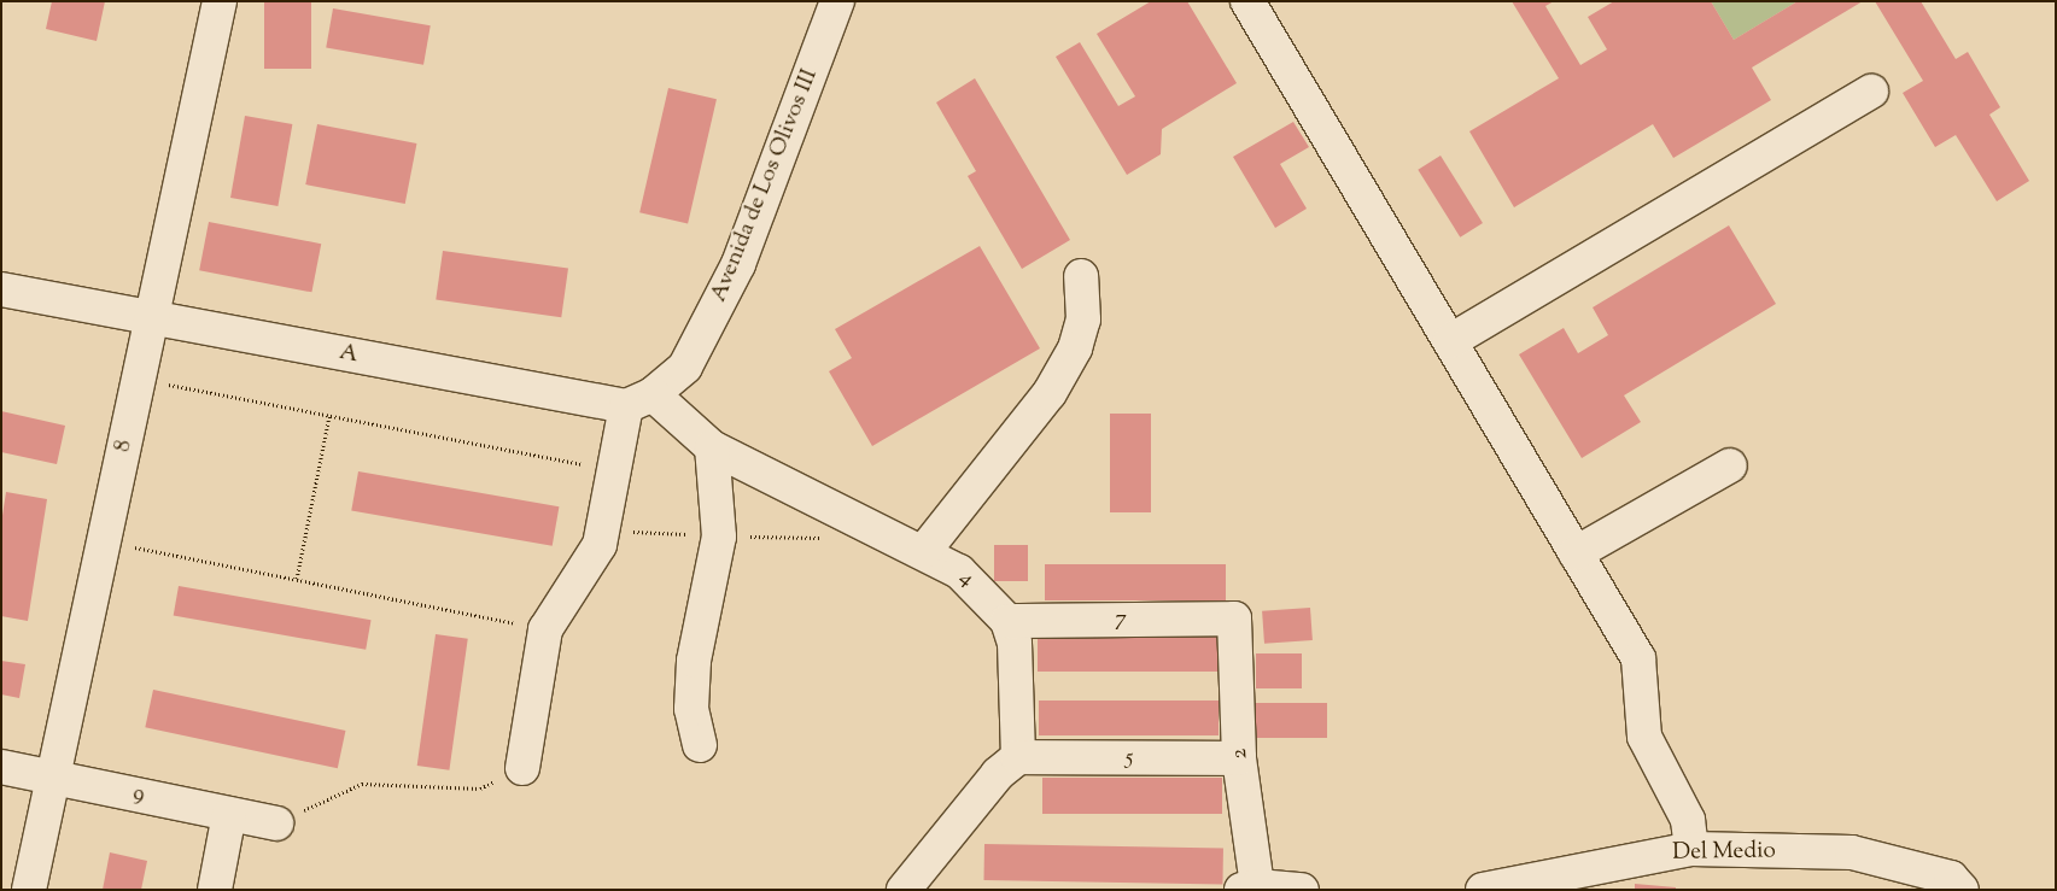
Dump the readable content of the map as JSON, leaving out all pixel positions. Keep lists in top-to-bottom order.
{
  "streets": {
    "street": [
      "Avenida de Los Olivos III",
      "A",
      "8",
      "4",
      "7",
      "2",
      "5",
      "9",
      "Del Medio"
    ]
  },
  "crossings": [
    ["Avenida de Los Olivos III", "A"],
    ["Avenida de Los Olivos III", "4"],
    ["A", "8"],
    ["A", "4"],
    ["8", "9"],
    ["4", "7"],
    ["7", "2"],
    ["2", "5"]
  ]
}
